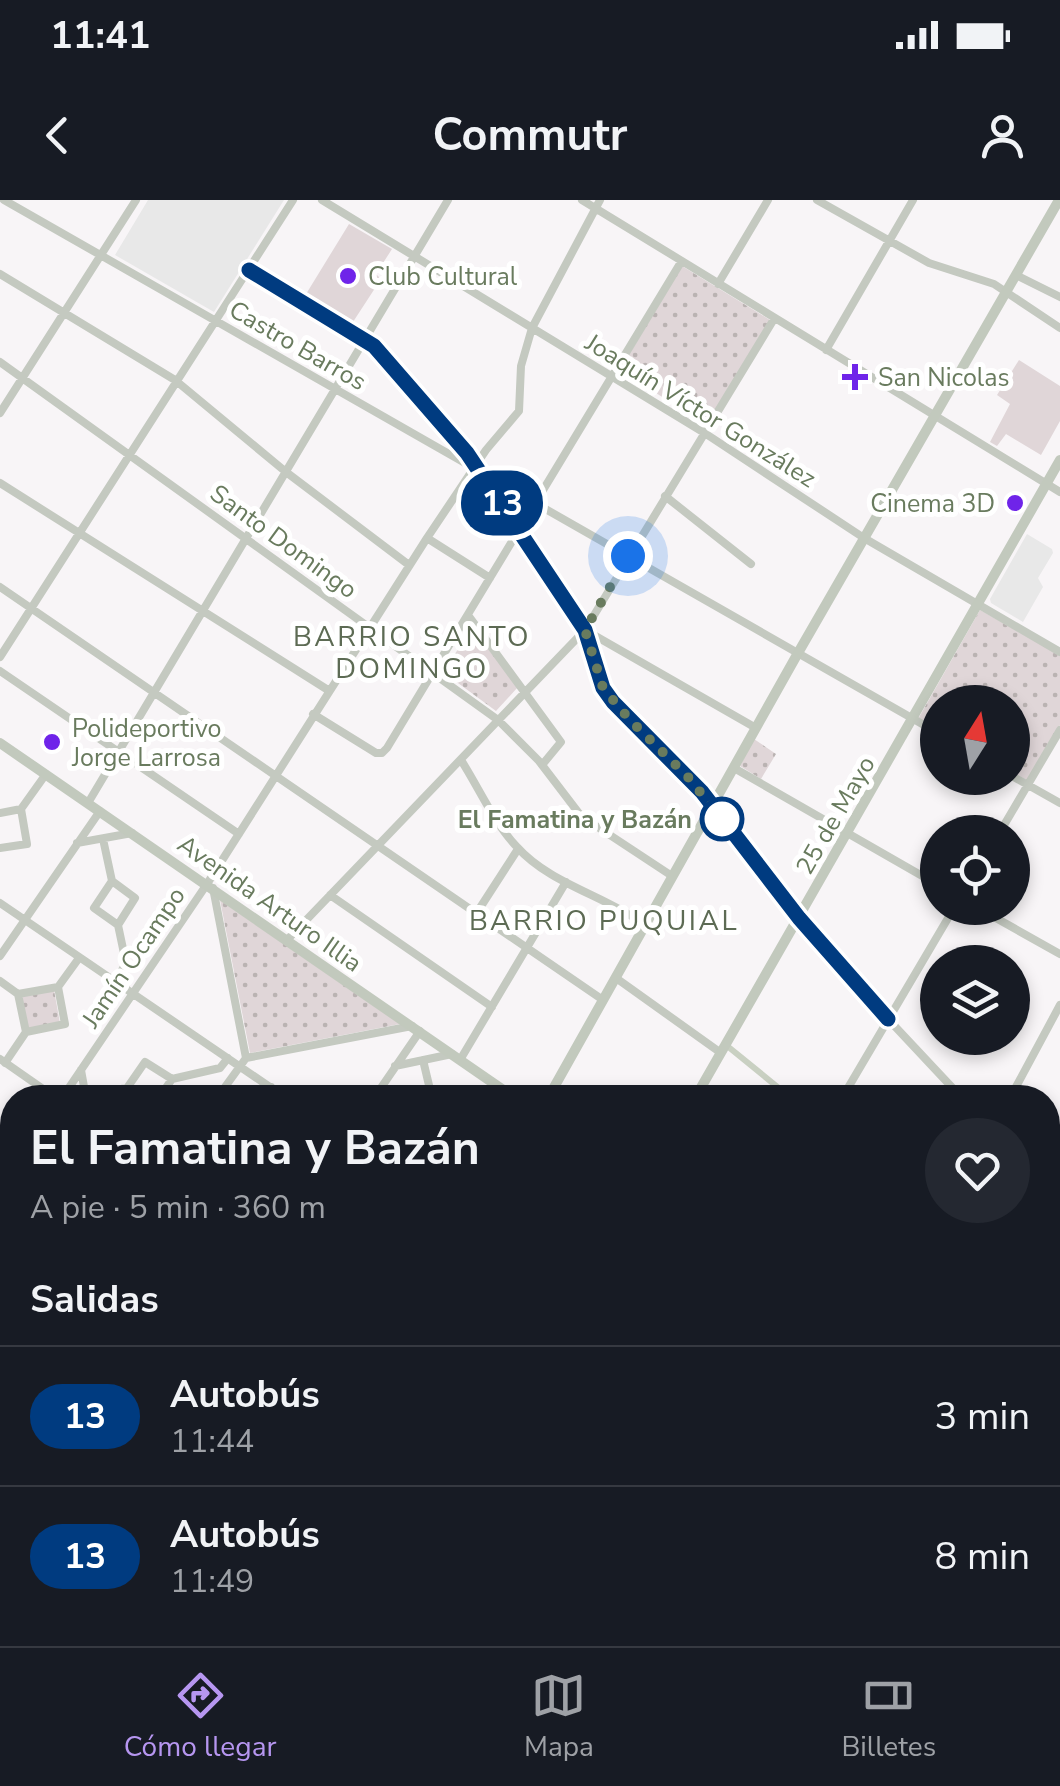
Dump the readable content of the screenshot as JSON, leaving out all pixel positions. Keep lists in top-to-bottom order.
{
  "streets": {
    "main road": ["25 de Mayo", "Avenida Arturo Illia"],
    "street": [
      "Castro Barros",
      "Joaquín Víctor González",
      "Santo Domingo",
      "Jamín Ocampo"
    ]
  },
  "crossings": [
    ["Castro Barros", "25 de Mayo"],
    ["Castro Barros", "Jamín Ocampo"],
    ["Joaquín Víctor González", "25 de Mayo"],
    ["Joaquín Víctor González", "Jamín Ocampo"],
    ["Santo Domingo", "Jamín Ocampo"],
    ["Avenida Arturo Illia", "Jamín Ocampo"]
  ],
  "districts": ["BARRIO SANTO DOMINGO", "BARRIO PUQUIAL"],
  "places": {
    "other": [
      "Club Cultural",
      "Cinema 3D",
      "Polideportivo Jorge Larrosa",
      "El Famatina y Bazán"
    ],
    "health": ["San Nicolas"]
  },
  "lines": ["bus line 13"],
  "north": "top",
  "page": {
    "status": "11:41",
    "header": "Commutr",
    "on_map": "13",
    "heading": [
      ["El Famatina y Bazán", "A pie · 5 min · 360 m"],
      "Salidas"
    ],
    "list": [
      {
        "mark": "13",
        "name": "Autobús",
        "note": "11:44",
        "value": "3 min"
      },
      {
        "mark": "13",
        "name": "Autobús",
        "note": "11:49",
        "value": "8 min"
      }
    ],
    "tabs": ["Cómo llegar", "Mapa", "Billetes"]
  }
}
